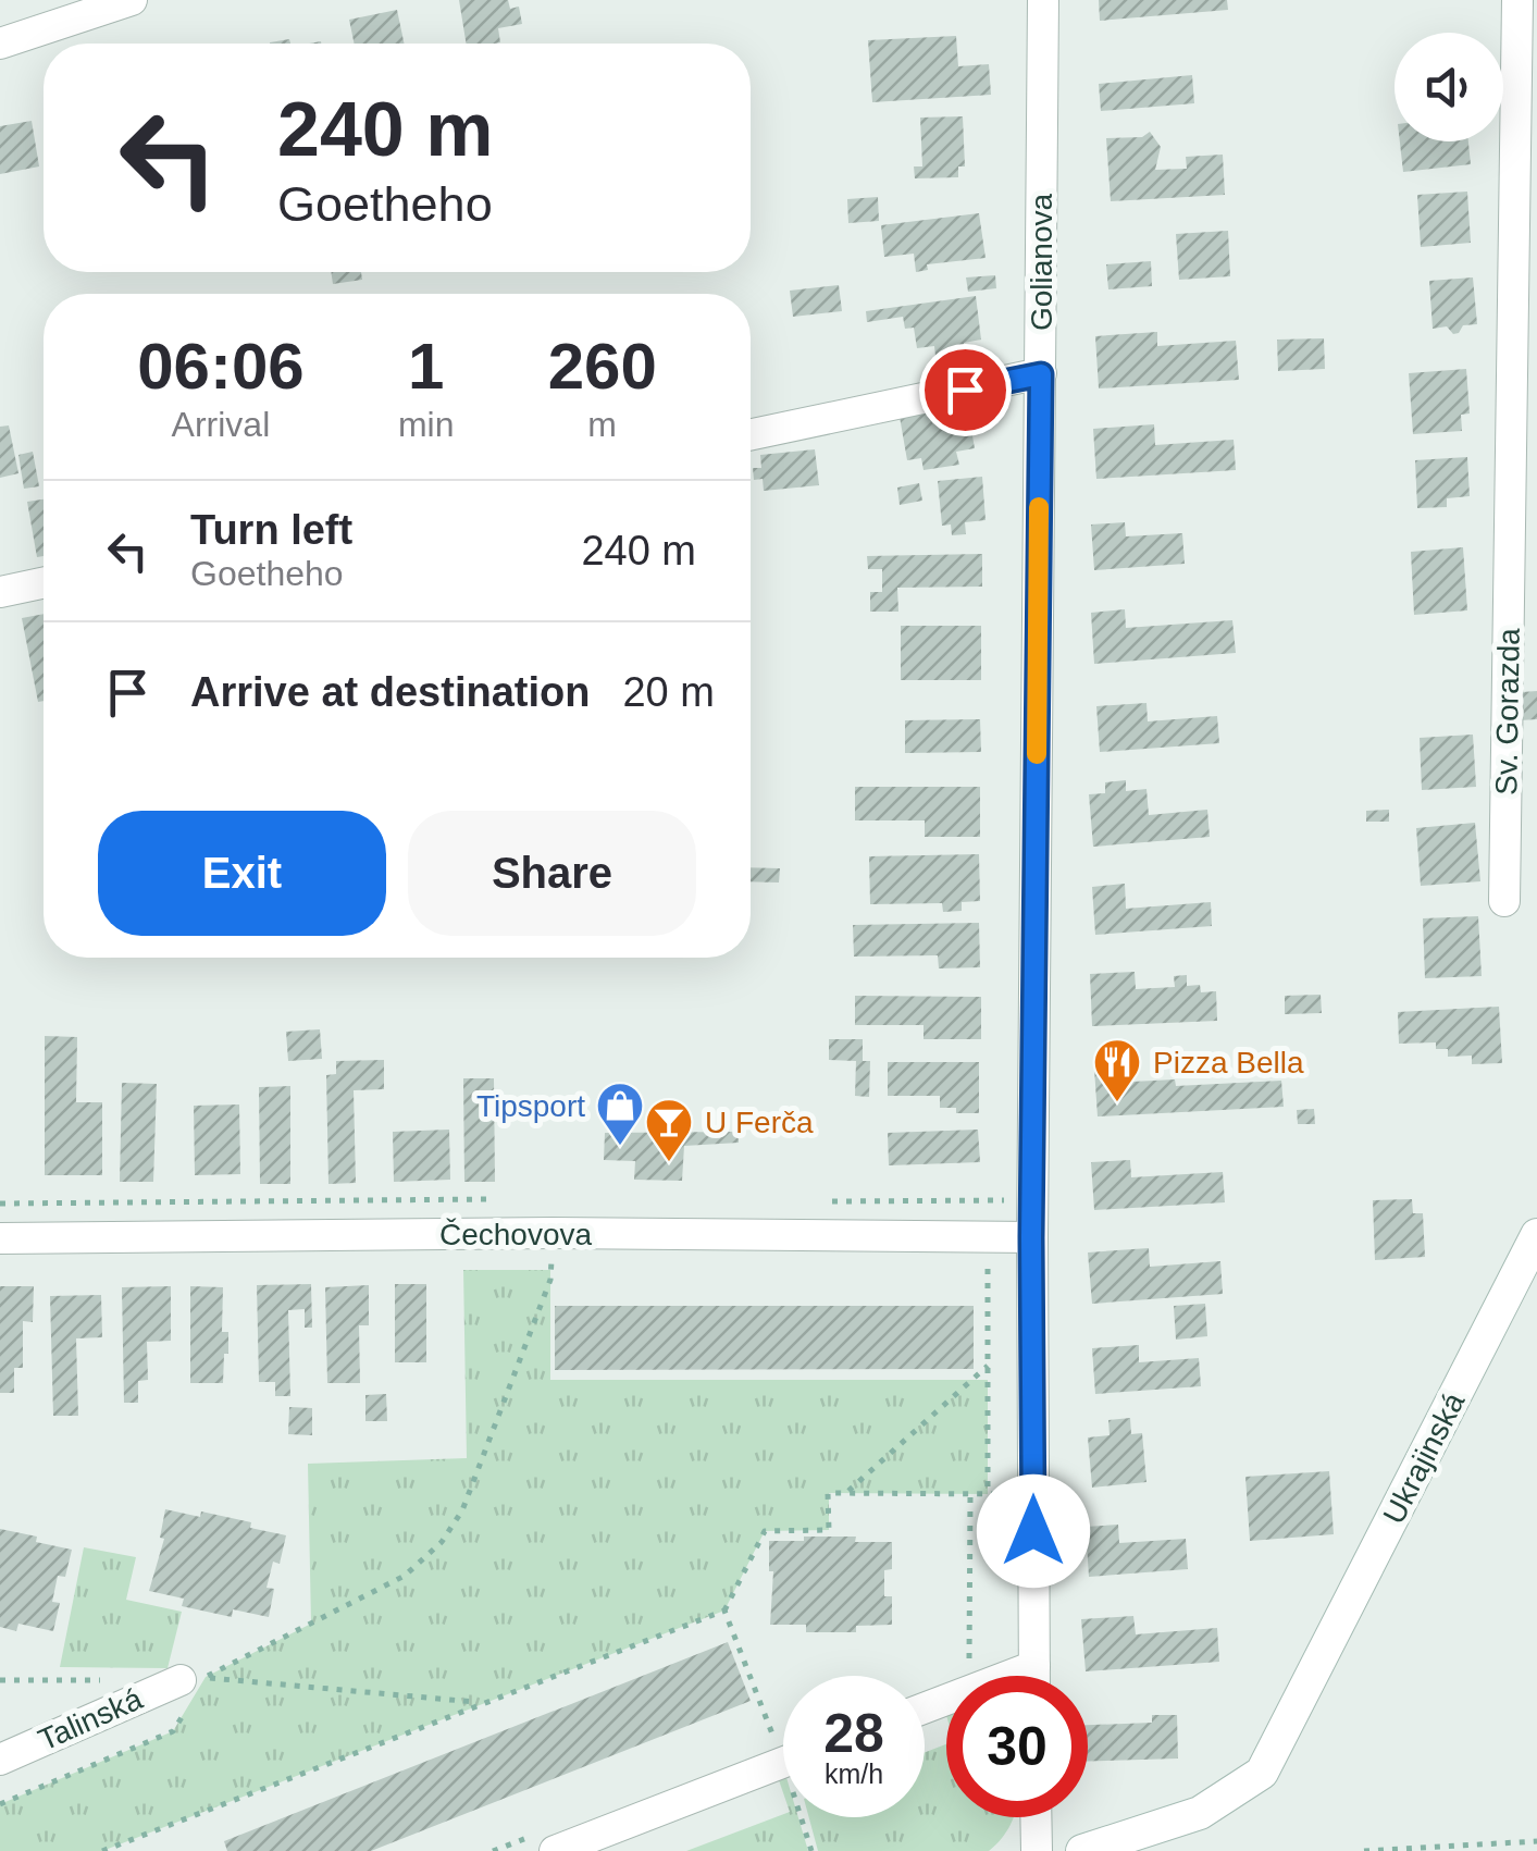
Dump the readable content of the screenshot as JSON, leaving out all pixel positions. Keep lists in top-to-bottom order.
{
  "streets": {
    "main road": ["Ukrajinská"],
    "street": [
      "Golianova",
      "Sv. Gorazda",
      "Čechovova",
      "Talinská"
    ]
  },
  "crossings": [
    ["Golianova", "Čechovova"]
  ],
  "places": {
    "restaurant": ["Pizza Bella"],
    "shop": ["Tipsport"],
    "bar": ["U Ferča"]
  },
  "page": {
    "turn": ["240 m", "Goetheho"],
    "eta": [
      "06:06",
      "Arrival",
      "1",
      "min",
      "260",
      "m"
    ],
    "list": [
      {
        "name": "Turn left",
        "note": "Goetheho",
        "value": "240 m"
      },
      {
        "name": "Arrive at destination",
        "value": "20 m"
      }
    ],
    "buttons": ["Exit", "Share"],
    "speed": "28 km/h",
    "limit": "30"
  }
}
